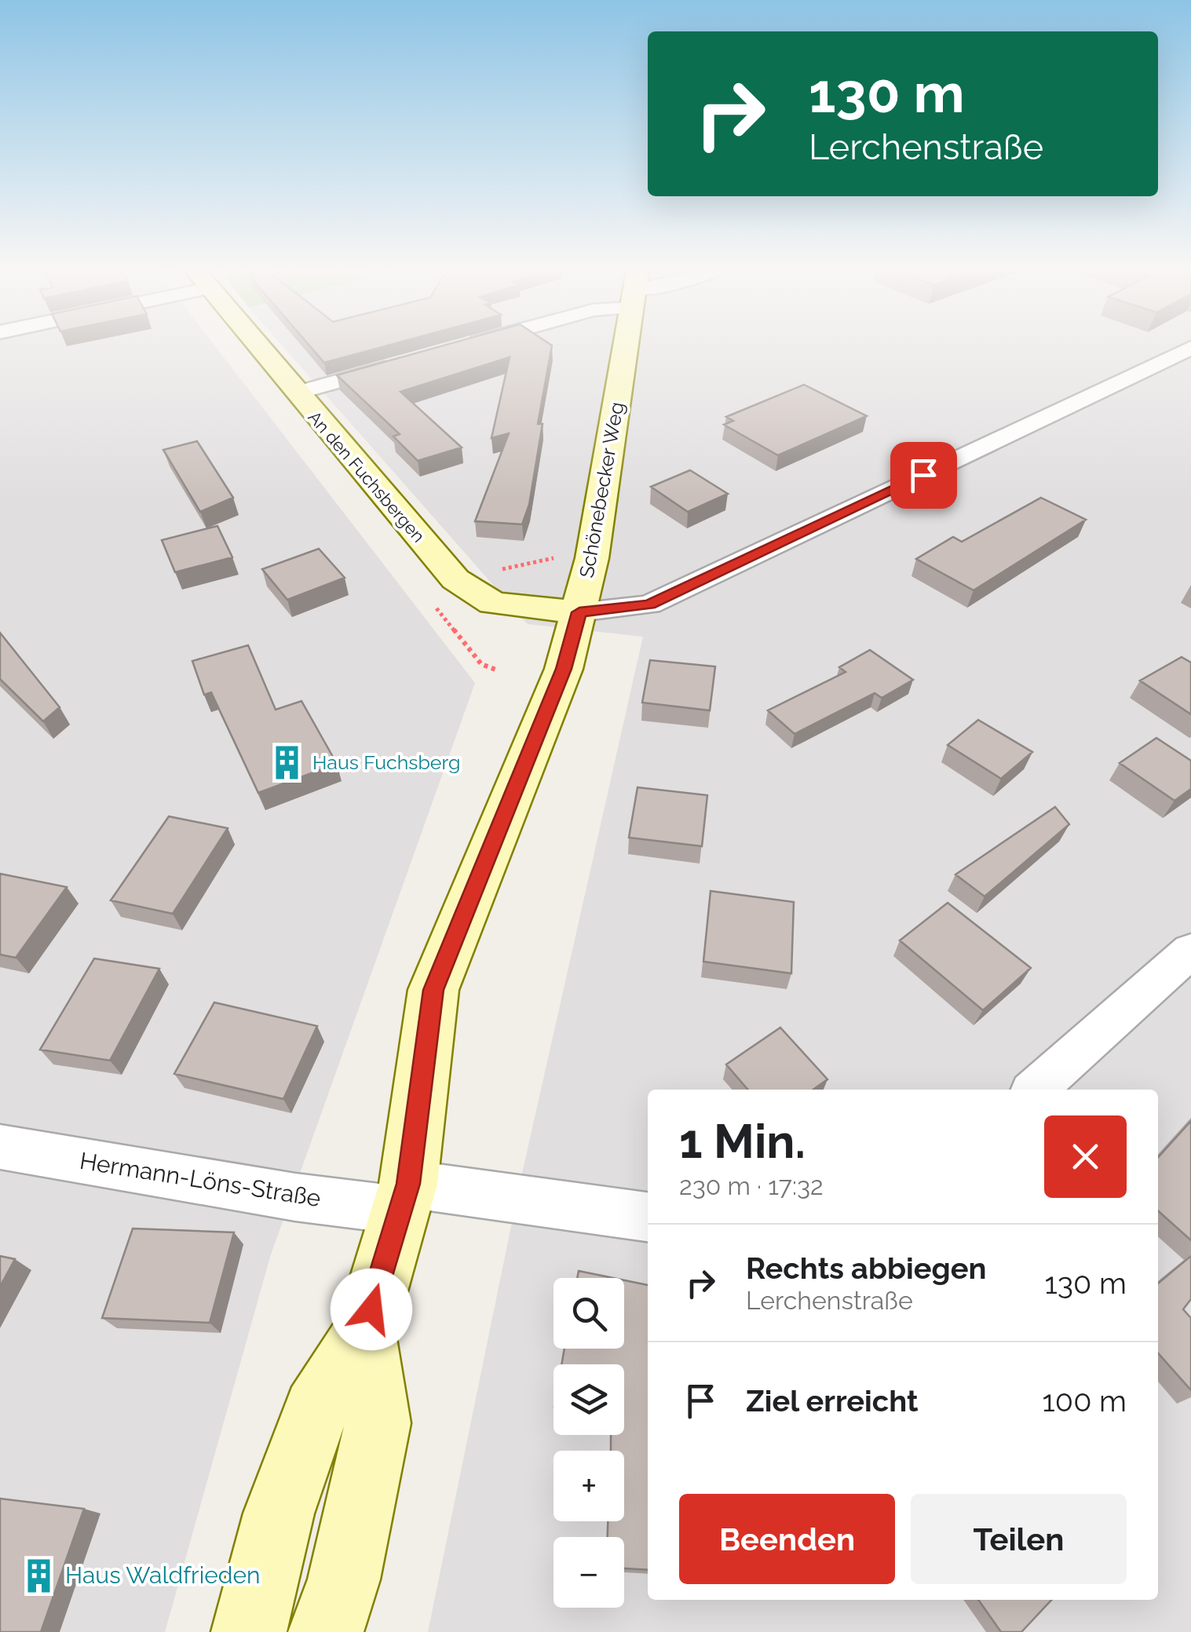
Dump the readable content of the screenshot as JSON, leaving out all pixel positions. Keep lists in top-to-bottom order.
{
  "streets": {
    "street": ["An den Fuchsbergen", "Schönebecker Weg", "Hermann-Löns-Straße"]
  },
  "crossings": [
    ["An den Fuchsbergen", "Schönebecker Weg"],
    ["Schönebecker Weg", "Hermann-Löns-Straße"]
  ],
  "places": {
    "building": ["Haus Fuchsberg", "Haus Waldfrieden"]
  },
  "page": {
    "turn": ["130 m", "Lerchenstraße"],
    "heading": ["1 Min.", "230 m · 17:32"],
    "list": [
      {
        "name": "Rechts abbiegen",
        "note": "Lerchenstraße",
        "value": "130 m"
      },
      {
        "name": "Ziel erreicht",
        "value": "100 m"
      }
    ],
    "map_buttons": ["+", "−"],
    "buttons": ["Beenden", "Teilen"]
  }
}
